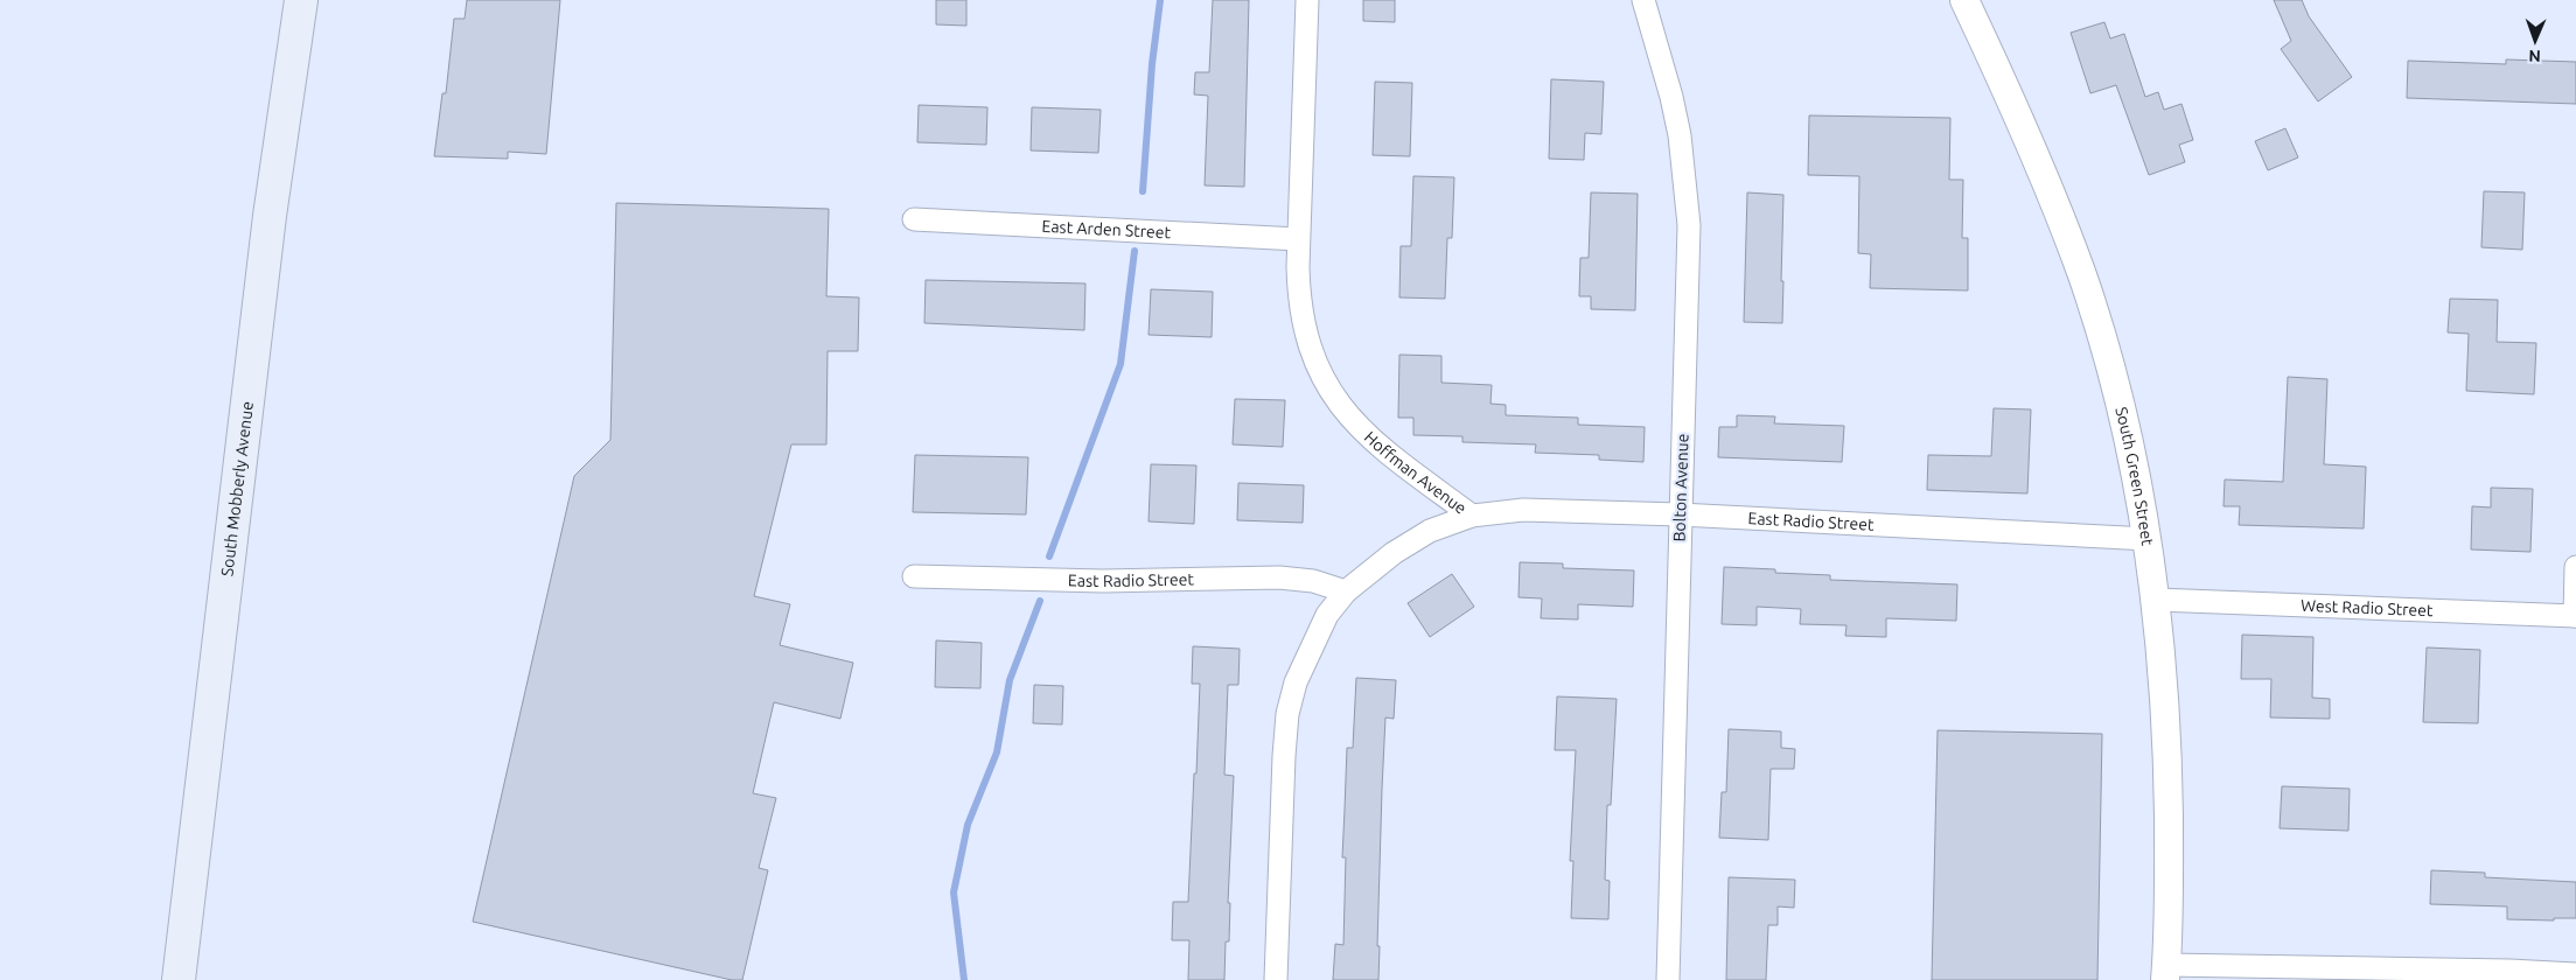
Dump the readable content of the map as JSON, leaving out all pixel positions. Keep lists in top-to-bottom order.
{
  "streets": {
    "main road": ["South Mobberly Avenue"],
    "street": [
      "East Arden Street",
      "Hoffman Avenue",
      "South Green Street",
      "Bolton Avenue",
      "East Radio Street",
      "West Radio Street"
    ]
  },
  "crossings": [
    ["East Arden Street", "Hoffman Avenue"],
    ["Hoffman Avenue", "East Radio Street"],
    ["South Green Street", "East Radio Street"],
    ["South Green Street", "West Radio Street"],
    ["Bolton Avenue", "East Radio Street"]
  ],
  "north": "bottom"
}
